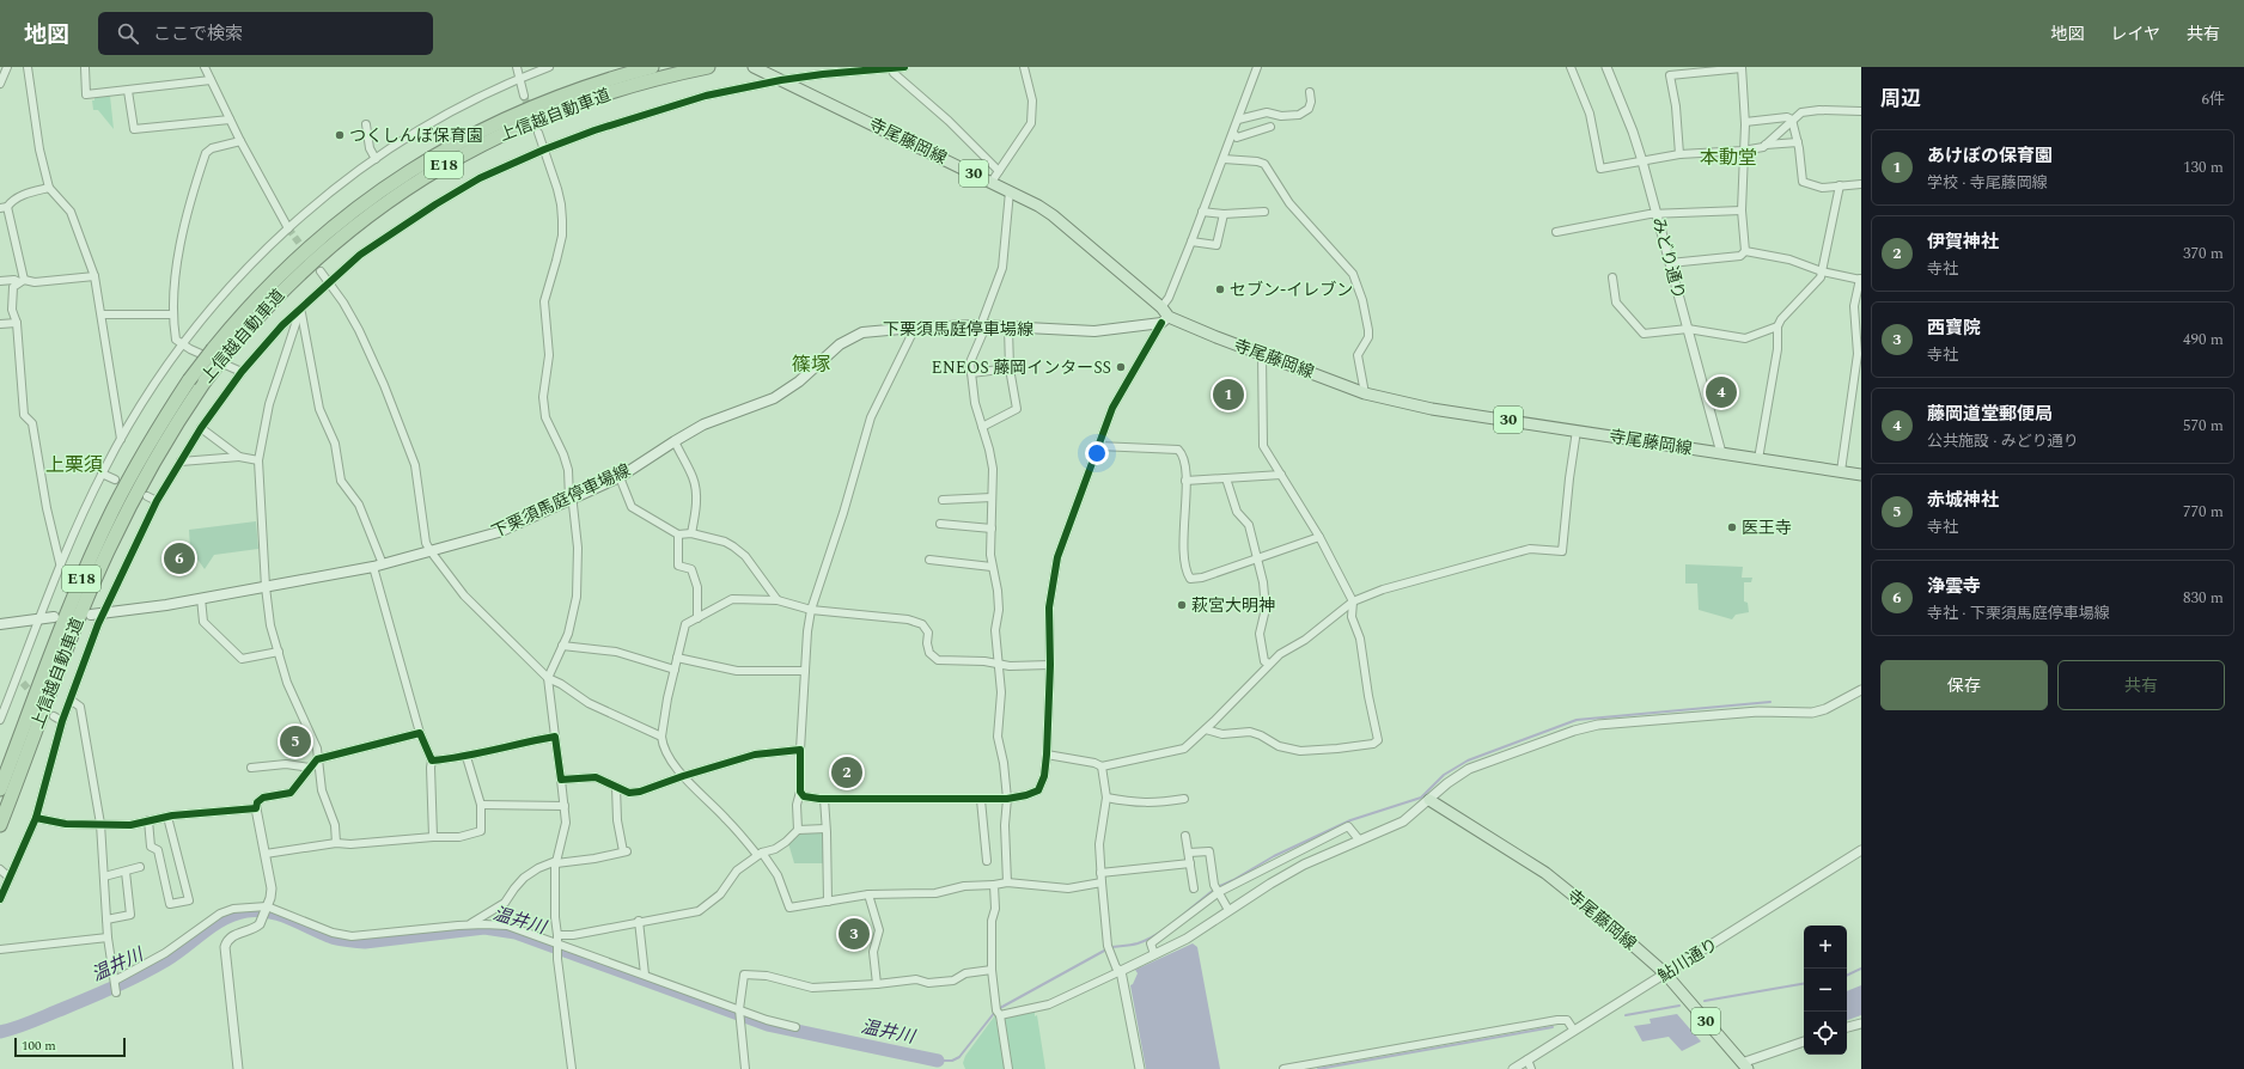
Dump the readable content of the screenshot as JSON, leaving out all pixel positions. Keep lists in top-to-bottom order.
{
  "streets": {
    "highway": ["上信越自動車道", "E18"],
    "main road": ["寺尾藤岡線", "30", "下栗須馬庭停車場線"],
    "street": ["みどり通り", "鮎川通り"]
  },
  "crossings": [
    ["寺尾藤岡線", "みどり通り"],
    ["寺尾藤岡線", "下栗須馬庭停車場線"],
    ["寺尾藤岡線", "鮎川通り"]
  ],
  "districts": ["本動堂", "篠塚", "上栗須"],
  "water": ["温井川"],
  "places": [
    "つくしんぼ保育園",
    "セブン-イレブン",
    "ENEOS 藤岡インターSS",
    "医王寺",
    "萩宮大明神"
  ],
  "scale_bar": "100 m",
  "page": {
    "header": "地図",
    "search": "ここで検索",
    "nav": ["地図", "レイヤ", "共有"],
    "heading": ["周辺", "6件"],
    "list": [
      {
        "mark": "1",
        "name": "あけぼの保育園",
        "note": "学校 · 寺尾藤岡線",
        "value": "130 m"
      },
      {
        "mark": "2",
        "name": "伊賀神社",
        "note": "寺社",
        "value": "370 m"
      },
      {
        "mark": "3",
        "name": "西寶院",
        "note": "寺社",
        "value": "490 m"
      },
      {
        "mark": "4",
        "name": "藤岡道堂郵便局",
        "note": "公共施設 · みどり通り",
        "value": "570 m"
      },
      {
        "mark": "5",
        "name": "赤城神社",
        "note": "寺社",
        "value": "770 m"
      },
      {
        "mark": "6",
        "name": "浄雲寺",
        "note": "寺社 · 下栗須馬庭停車場線",
        "value": "830 m"
      }
    ],
    "pins": [
      "4",
      "1",
      "6",
      "5",
      "2",
      "3"
    ],
    "buttons": ["保存", "共有"],
    "map_buttons": ["+", "−"],
    "scale": "100 m"
  }
}
